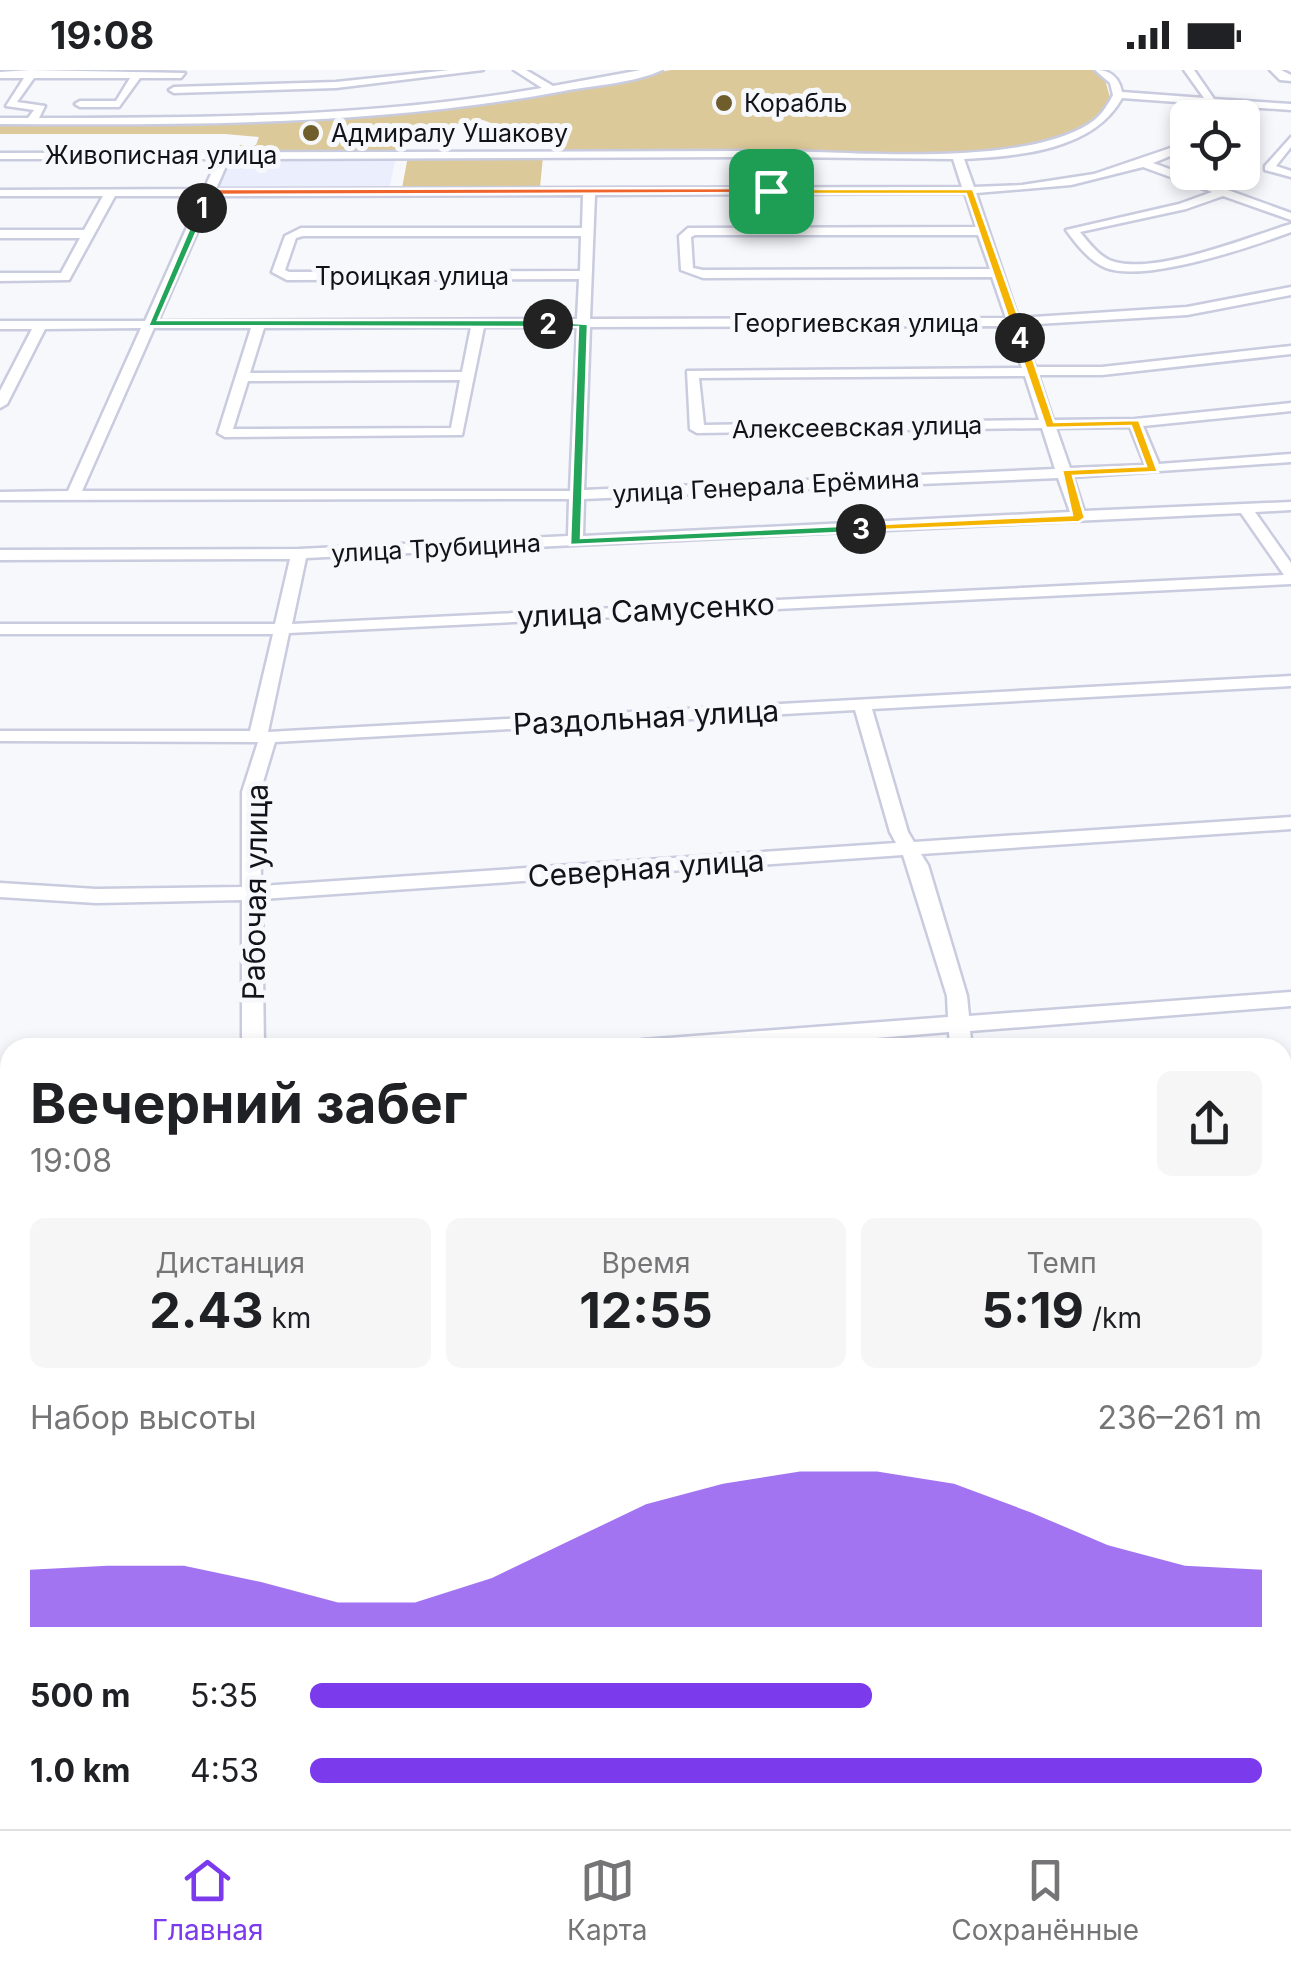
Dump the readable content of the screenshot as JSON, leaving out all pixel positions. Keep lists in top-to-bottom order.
{
  "streets": {
    "street": [
      "Живописная улица",
      "Троицкая улица",
      "Георгиевская улица",
      "Алексеевская улица",
      "улица Генерала Ерёмина",
      "улица Трубицина",
      "улица Самусенко",
      "Раздольная улица",
      "Северная улица",
      "Рабочая улица"
    ]
  },
  "crossings": [
    ["улица Трубицина", "Рабочая улица"],
    ["улица Самусенко", "Рабочая улица"],
    ["Раздольная улица", "Рабочая улица"],
    ["Северная улица", "Рабочая улица"]
  ],
  "places": ["Корабль", "Адмиралу Ушакову"],
  "page": {
    "status": "19:08",
    "pins": [
      "1",
      "2",
      "4",
      "3"
    ],
    "heading": ["Вечерний забег", "19:08"],
    "stats": [
      ["Дистанция", "2.43 km"],
      ["Время", "12:55"],
      ["Темп", "5:19 /km"]
    ],
    "chart": ["Набор высоты", "236–261 m"],
    "list": [
      {
        "name": "500 m",
        "note": "5:35"
      },
      {
        "name": "1.0 km",
        "note": "4:53"
      }
    ],
    "tabs": ["Главная", "Карта", "Сохранённые"]
  }
}
